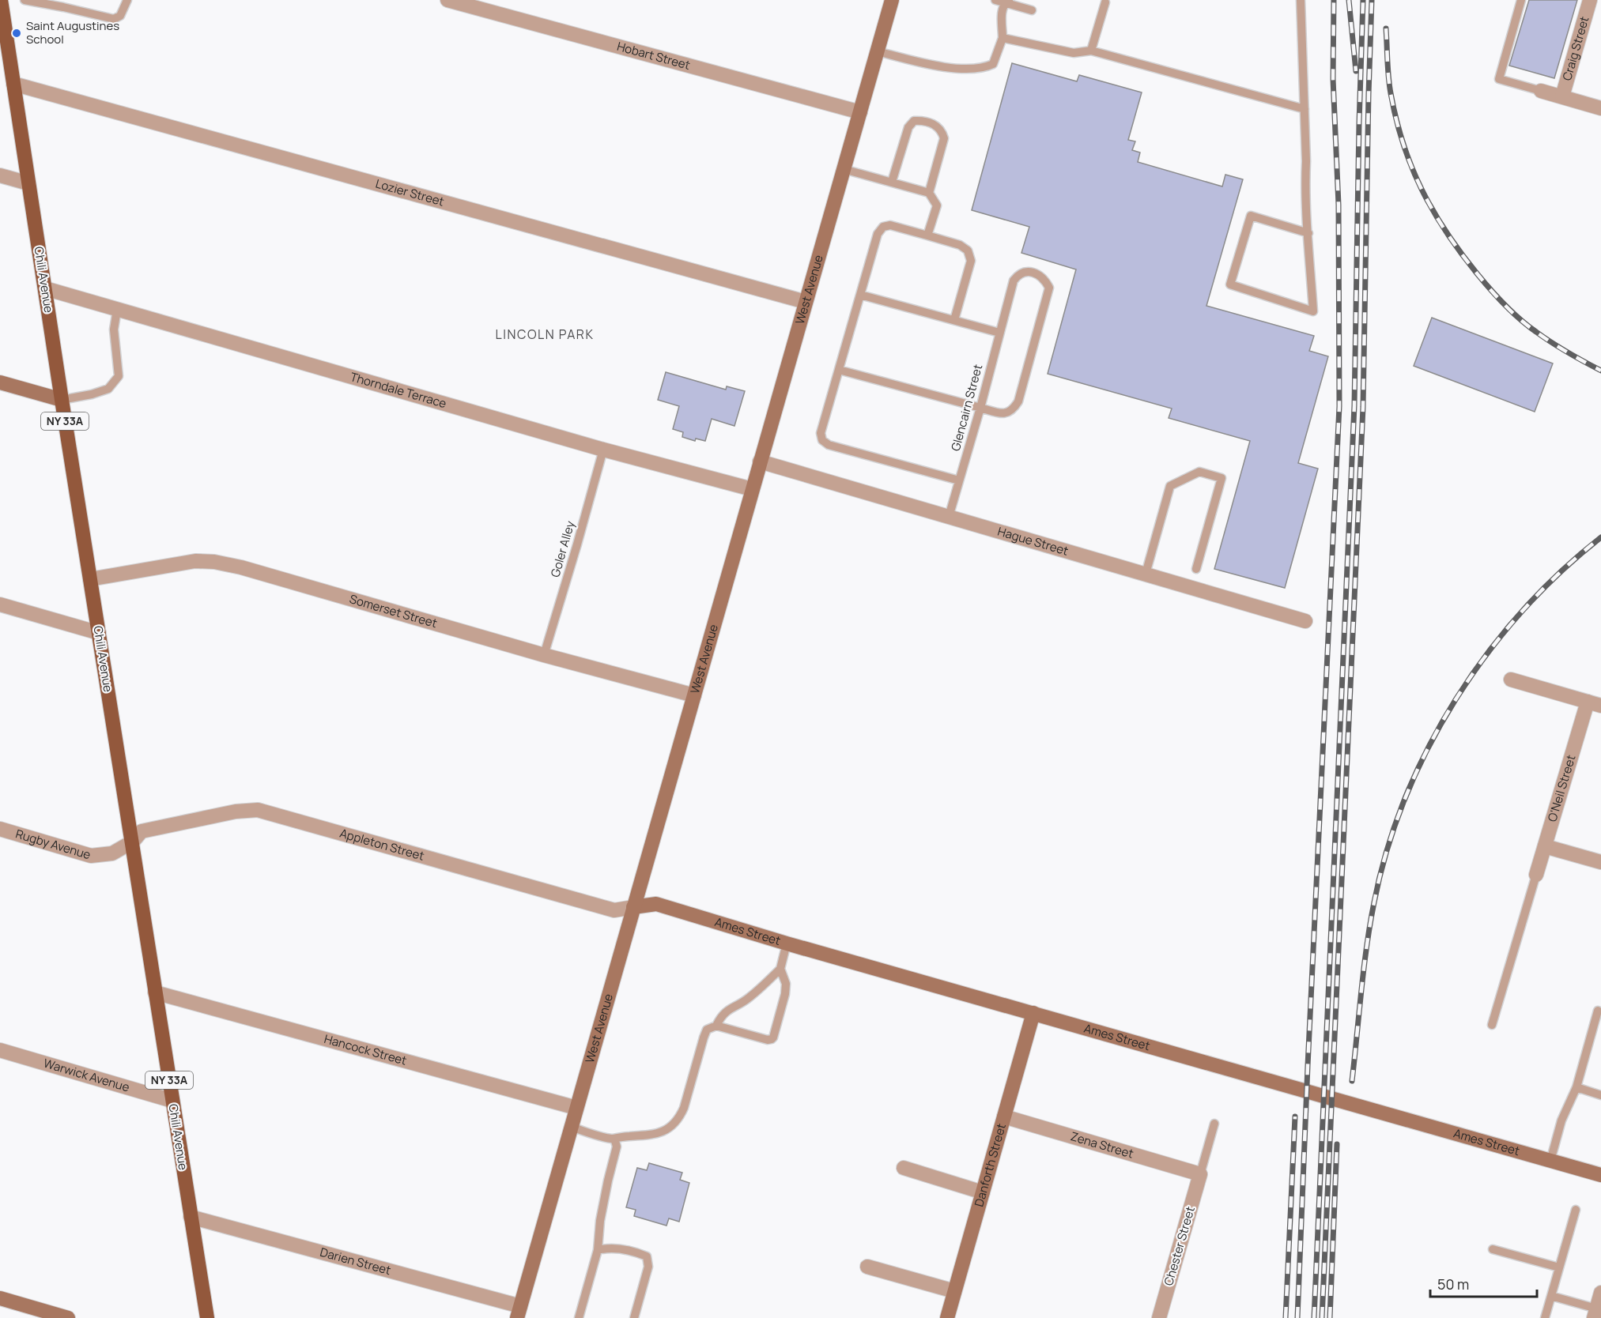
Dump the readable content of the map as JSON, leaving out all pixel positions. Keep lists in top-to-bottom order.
{
  "streets": {
    "main road": ["Chili Avenue", "NY 33A"],
    "street": [
      "Craig Street",
      "Hobart Street",
      "Lozier Street",
      "West Avenue",
      "Thorndale Terrace",
      "Hague Street",
      "Somerset Street",
      "O'Neil Street",
      "Rugby Avenue",
      "Appleton Street",
      "Ames Street",
      "Hancock Street",
      "Warwick Avenue",
      "Zena Street",
      "Danforth Street",
      "Chester Street",
      "Darien Street"
    ],
    "lane": ["Glencairn Street", "Goler Alley"]
  },
  "crossings": [
    ["Hobart Street", "West Avenue"],
    ["Lozier Street", "Chili Avenue"],
    ["Lozier Street", "West Avenue"],
    ["Chili Avenue", "Thorndale Terrace"],
    ["Chili Avenue", "Somerset Street"],
    ["Chili Avenue", "Rugby Avenue"],
    ["Chili Avenue", "Appleton Street"],
    ["Chili Avenue", "Hancock Street"],
    ["Chili Avenue", "Warwick Avenue"],
    ["Chili Avenue", "Darien Street"],
    ["West Avenue", "Thorndale Terrace"],
    ["West Avenue", "Hague Street"],
    ["West Avenue", "Somerset Street"],
    ["West Avenue", "Appleton Street"],
    ["West Avenue", "Ames Street"],
    ["West Avenue", "Hancock Street"],
    ["West Avenue", "Darien Street"],
    ["Thorndale Terrace", "Goler Alley"],
    ["Glencairn Street", "Hague Street"],
    ["Goler Alley", "Somerset Street"],
    ["Rugby Avenue", "Appleton Street"],
    ["Appleton Street", "Ames Street"],
    ["Ames Street", "Danforth Street"],
    ["Zena Street", "Danforth Street"],
    ["Zena Street", "Chester Street"]
  ],
  "districts": ["LINCOLN PARK"],
  "places": ["Saint Augustines School"],
  "scale_bar": "50 m"
}
